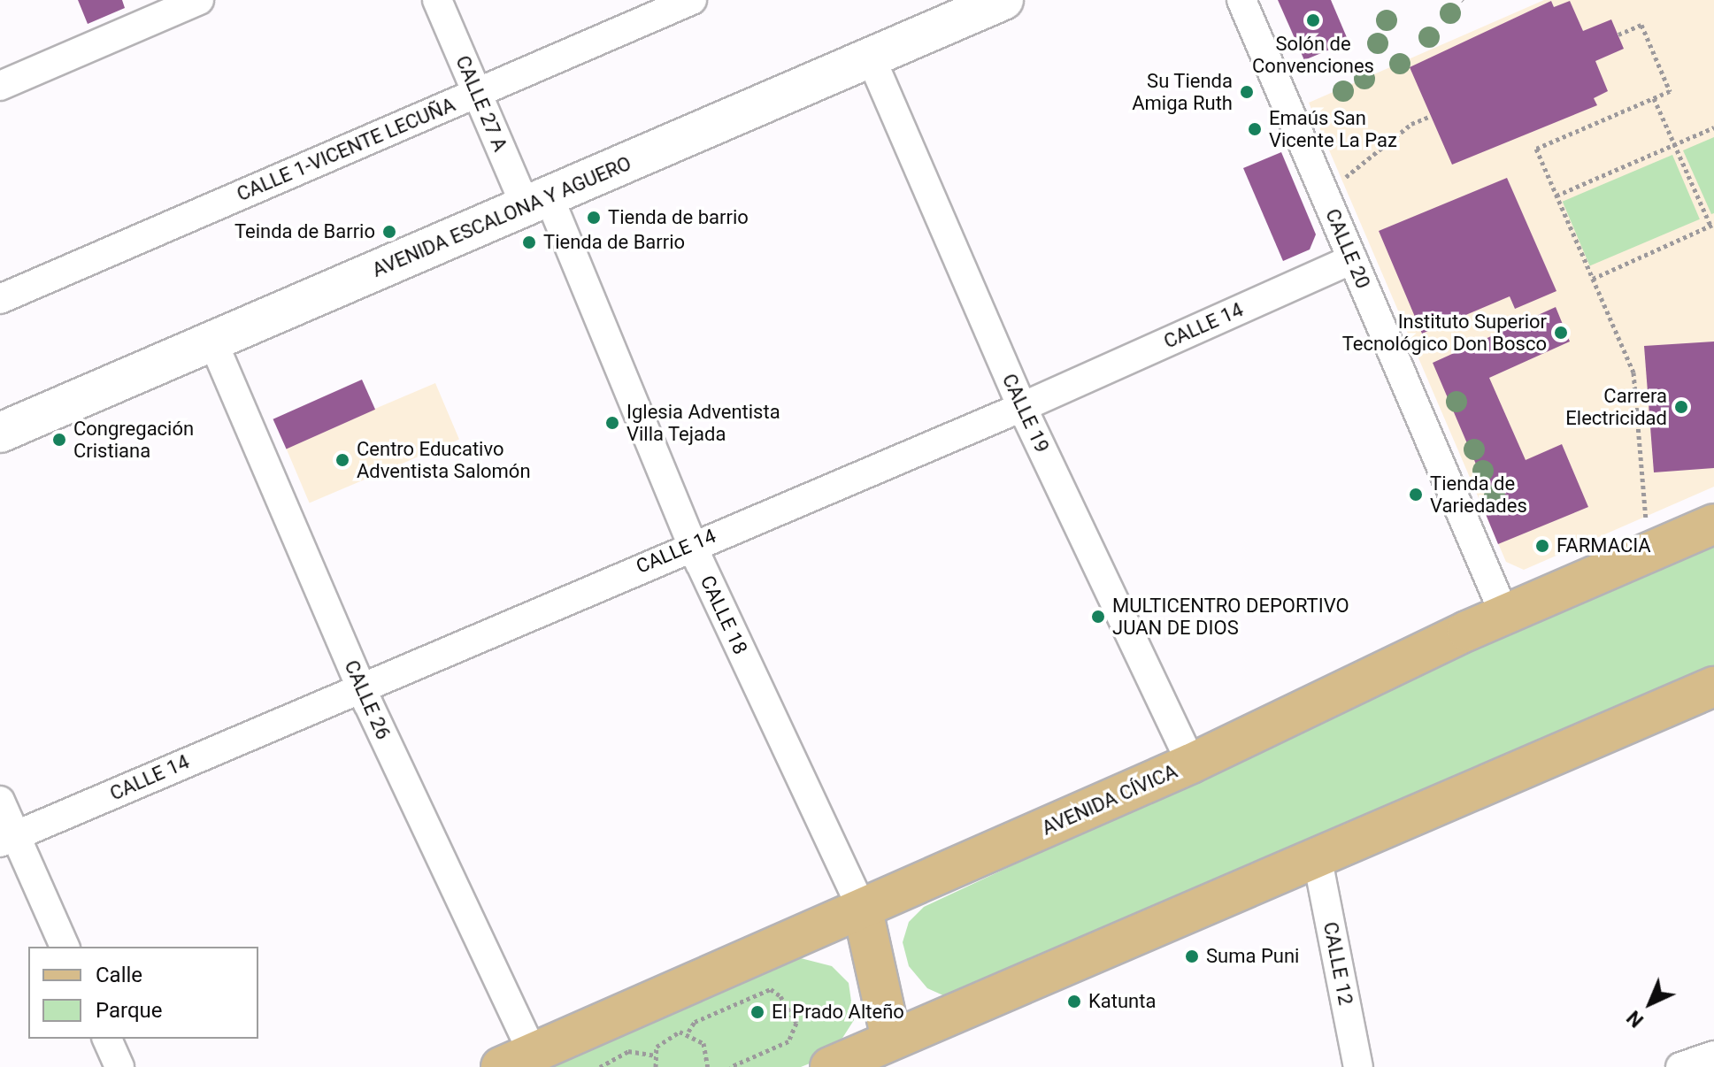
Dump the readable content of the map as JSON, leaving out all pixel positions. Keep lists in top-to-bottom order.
{
  "streets": {
    "main road": ["AVENIDA CÍVICA"],
    "street": [
      "CALLE 27 A",
      "CALLE 1-VICENTE LECUÑA",
      "AVENIDA ESCALONA Y AGUERO",
      "CALLE 20",
      "CALLE 14",
      "CALLE 19",
      "CALLE 18",
      "CALLE 26",
      "CALLE 12"
    ]
  },
  "crossings": [
    ["CALLE 27 A", "CALLE 1-VICENTE LECUÑA"],
    ["CALLE 27 A", "AVENIDA ESCALONA Y AGUERO"],
    ["CALLE 27 A", "CALLE 18"],
    ["AVENIDA ESCALONA Y AGUERO", "CALLE 19"],
    ["AVENIDA ESCALONA Y AGUERO", "CALLE 18"],
    ["AVENIDA ESCALONA Y AGUERO", "CALLE 26"],
    ["CALLE 20", "CALLE 14"],
    ["CALLE 20", "AVENIDA CÍVICA"],
    ["CALLE 14", "CALLE 19"],
    ["CALLE 14", "CALLE 18"],
    ["CALLE 14", "CALLE 26"],
    ["CALLE 19", "AVENIDA CÍVICA"],
    ["CALLE 18", "AVENIDA CÍVICA"],
    ["CALLE 26", "AVENIDA CÍVICA"]
  ],
  "places": [
    "Solón de Convenciones",
    "Su Tienda Amiga Ruth",
    "Emaús San Vicente La Paz",
    "Tienda de barrio",
    "Teinda de Barrio",
    "Tienda de Barrio",
    "Instituto Superior Tecnológico Don Bosco",
    "Carrera Electricidad",
    "Iglesia Adventista Villa Tejada",
    "Congregación Cristiana",
    "Centro Educativo Adventista Salomón",
    "Tienda de Variedades",
    "FARMACIA",
    "MULTICENTRO DEPORTIVO JUAN DE DIOS",
    "Suma Puni",
    "Katunta",
    "El Prado Alteño"
  ],
  "legend": ["Calle", "Parque"],
  "north": "bottom left"
}
